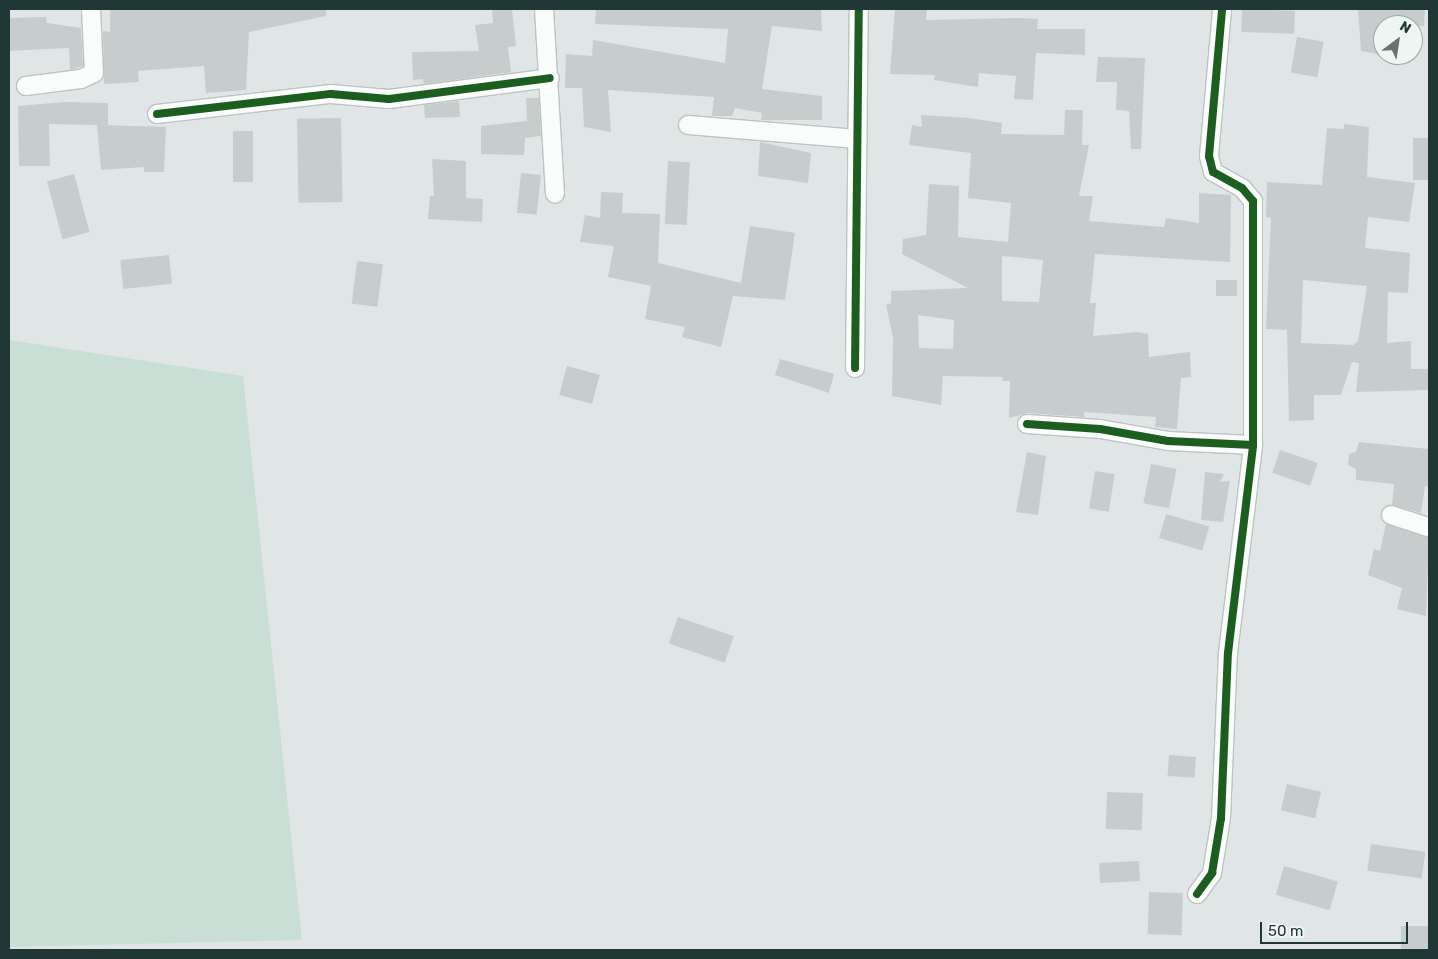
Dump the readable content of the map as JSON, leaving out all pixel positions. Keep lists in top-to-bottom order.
{
  "scale_bar": "50 m",
  "north": "top right"
}
